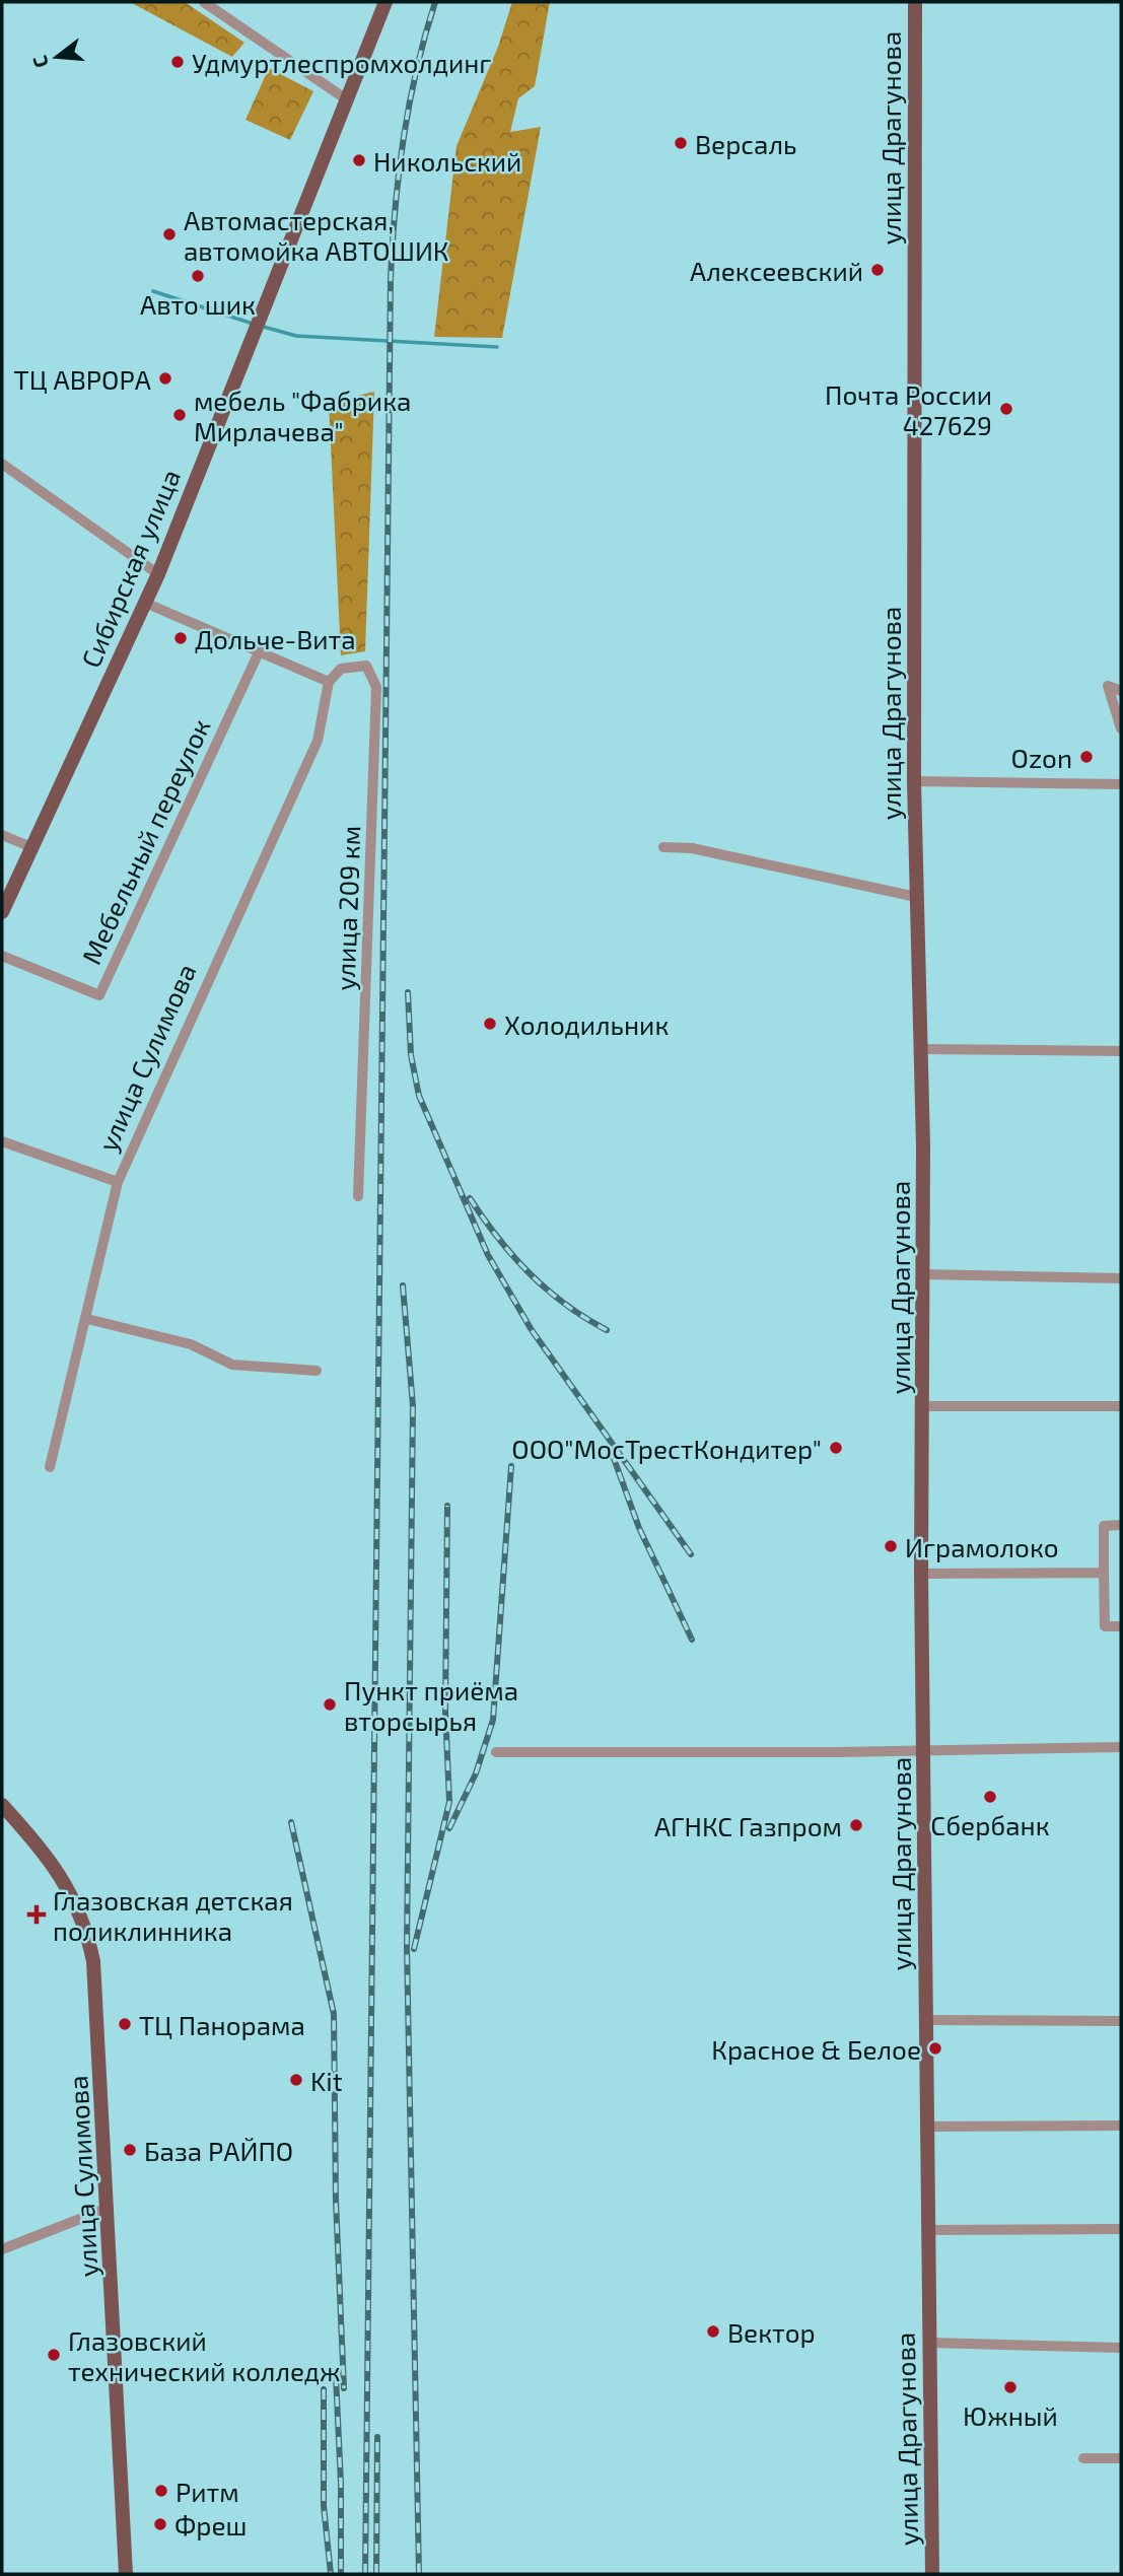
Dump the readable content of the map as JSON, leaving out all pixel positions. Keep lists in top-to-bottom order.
{
  "streets": {
    "main road": ["улица Драгунова", "Сибирская улица", "улица Сулимова"],
    "street": ["Мебельный переулок", "улица 209 км"]
  },
  "crossings": [
    ["улица 209 км", "улица Сулимова"]
  ],
  "places": {
    "other": [
      "Удмуртлеспромхолдинг",
      "Версаль",
      "Никольский",
      "Автомастерская, автомойка АВТОШИК",
      "Алексеевский",
      "Авто шик",
      "ТЦ АВРОРА",
      "Почта России 427629",
      "мебель \"Фабрика Мирлачева\"",
      "Дольче-Вита",
      "Ozon",
      "Холодильник",
      "ООО\"МосТрестКондитер\"",
      "Играмолоко",
      "Пункт приёма вторсырья",
      "Сбербанк",
      "АГНКС Газпром",
      "ТЦ Панорама",
      "Красное & Белое",
      "Kit",
      "База РАЙПО",
      "Вектор",
      "Глазовский технический колледж",
      "Южный",
      "Ритм",
      "Фреш"
    ],
    "health": ["Глазовская детская поликлинника"]
  },
  "north": "left"
}
